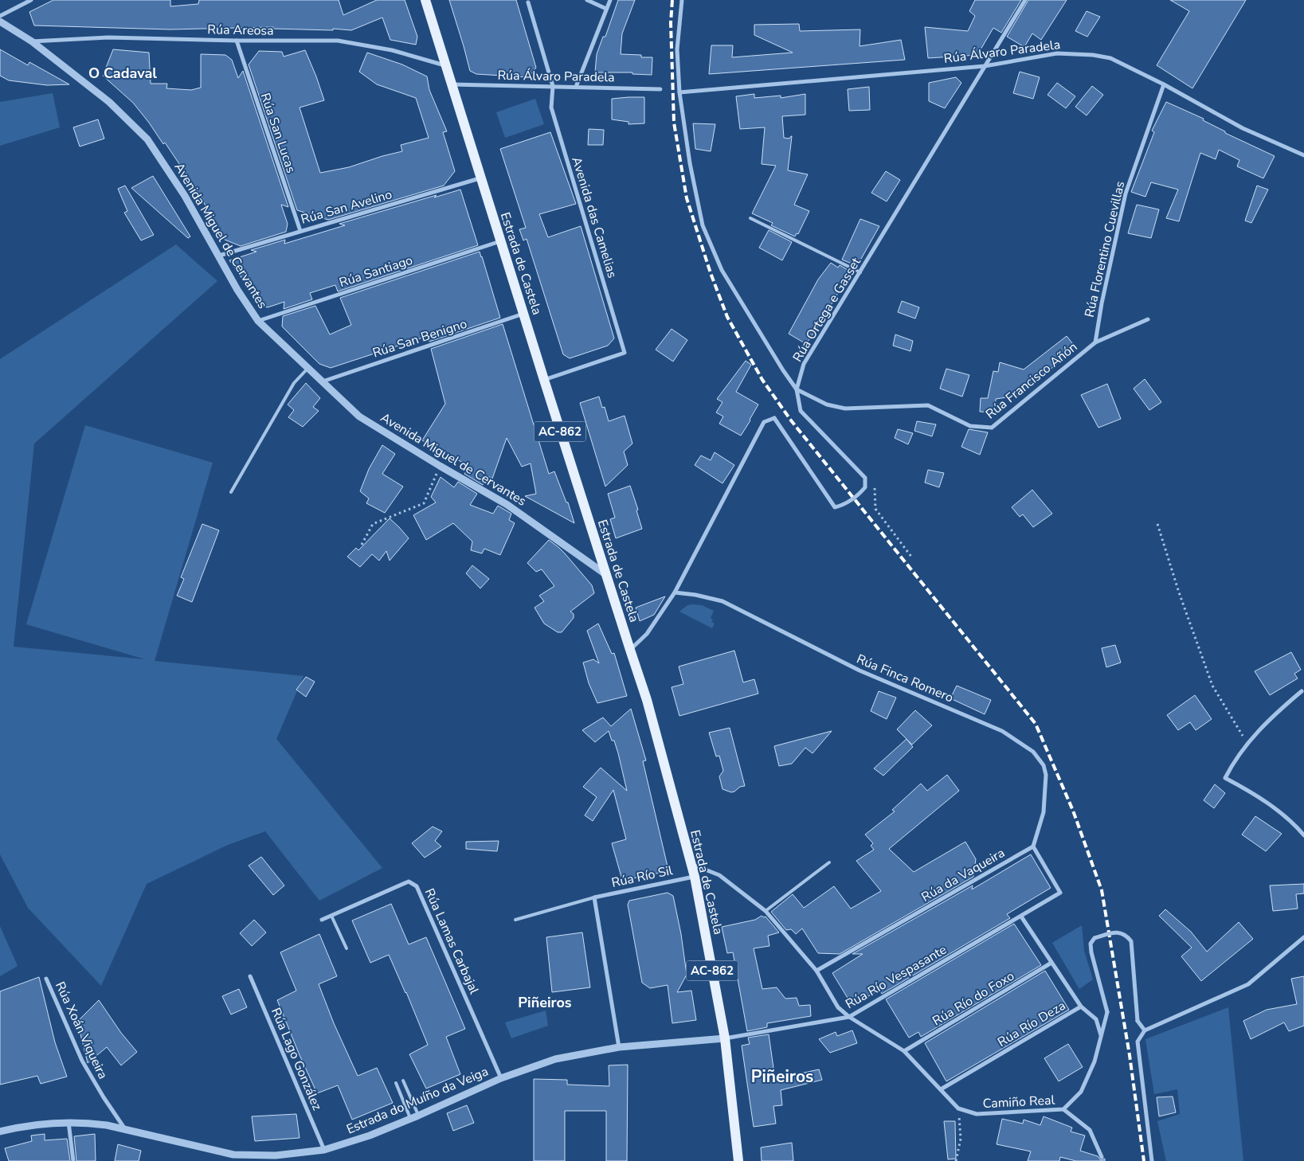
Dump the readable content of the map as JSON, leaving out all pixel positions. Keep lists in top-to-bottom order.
{
  "streets": {
    "main road": ["Estrada de Castela", "AC-862"],
    "street": [
      "Rúa Areosa",
      "Rúa Álvaro Paradela",
      "Rúa San Lucas",
      "Rúa San Avelino",
      "Avenida das Camelias",
      "Avenida Miguel de Cervantes",
      "Rúa Florentino Cuevillas",
      "Rúa Santiago",
      "Rúa Ortega e Gasset",
      "Rúa San Benigno",
      "Rúa Francisco Añón",
      "Rúa Finca Romero",
      "Rúa da Vaqueira",
      "Rúa Río Sil",
      "Rúa Lamas Carbajal",
      "Rúa Río Vespasante",
      "Rúa Río do Foxo",
      "Rúa Río Deza",
      "Rúa Xoán Viqueira",
      "Rúa Lago González",
      "Estrada do Muíño da Veiga",
      "Camiño Real"
    ]
  },
  "crossings": [
    ["Rúa Areosa", "Rúa San Lucas"],
    ["Rúa Areosa", "Avenida Miguel de Cervantes"],
    ["Rúa Areosa", "Estrada de Castela"],
    ["Rúa Álvaro Paradela", "Avenida das Camelias"],
    ["Rúa Álvaro Paradela", "Rúa Florentino Cuevillas"],
    ["Rúa Álvaro Paradela", "Estrada de Castela"],
    ["Rúa Álvaro Paradela", "Rúa Ortega e Gasset"],
    ["Rúa San Lucas", "Rúa San Avelino"],
    ["Rúa San Avelino", "Avenida Miguel de Cervantes"],
    ["Rúa San Avelino", "Estrada de Castela"],
    ["Avenida das Camelias", "Estrada de Castela"],
    ["Avenida Miguel de Cervantes", "Estrada de Castela"],
    ["Avenida Miguel de Cervantes", "Rúa Santiago"],
    ["Avenida Miguel de Cervantes", "Rúa San Benigno"],
    ["Rúa Florentino Cuevillas", "Rúa Francisco Añón"],
    ["Estrada de Castela", "Rúa Santiago"],
    ["Estrada de Castela", "Rúa Ortega e Gasset"],
    ["Estrada de Castela", "Rúa San Benigno"],
    ["Estrada de Castela", "Rúa Río Sil"],
    ["Estrada de Castela", "Rúa Río Vespasante"],
    ["Estrada de Castela", "Estrada do Muíño da Veiga"],
    ["Rúa Ortega e Gasset", "Rúa Francisco Añón"],
    ["Rúa Ortega e Gasset", "Rúa Finca Romero"],
    ["Rúa Finca Romero", "Rúa da Vaqueira"],
    ["Rúa Lamas Carbajal", "Estrada do Muíño da Veiga"],
    ["Rúa Río Vespasante", "Rúa Río Deza"],
    ["Rúa Río Vespasante", "Estrada do Muíño da Veiga"],
    ["Rúa Río do Foxo", "Rúa Río Deza"],
    ["Rúa Xoán Viqueira", "Estrada do Muíño da Veiga"],
    ["Rúa Lago González", "Estrada do Muíño da Veiga"]
  ],
  "districts": ["O Cadaval", "Piñeiros", "Piñeiros"]
}
